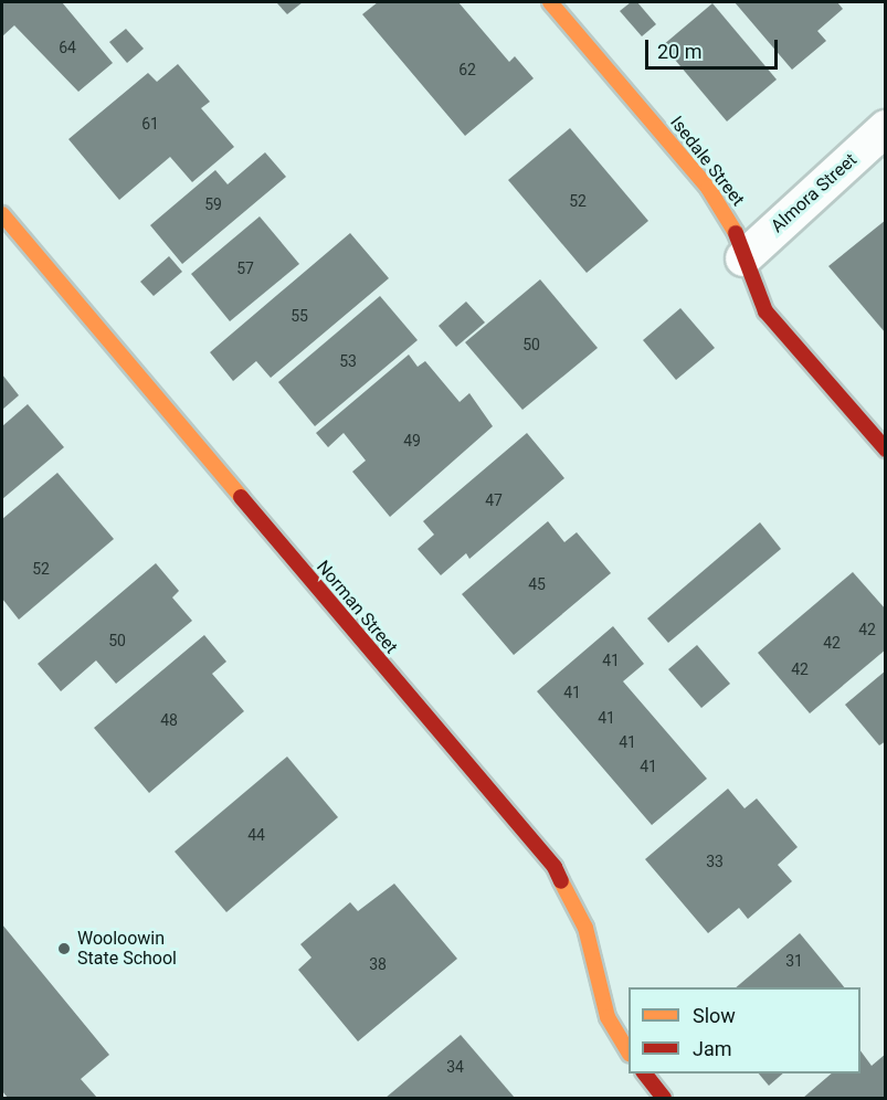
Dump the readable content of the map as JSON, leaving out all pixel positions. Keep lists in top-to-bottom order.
{
  "streets": {
    "street": ["Isedale Street", "Almora Street", "Norman Street"]
  },
  "crossings": [
    ["Isedale Street", "Almora Street"]
  ],
  "places": ["Wooloowin State School"],
  "house_numbers": [
    "64",
    "62",
    "61",
    "52",
    "59",
    "57",
    "55",
    "50",
    "53",
    "49",
    "47",
    "52",
    "45",
    "42",
    "50",
    "42",
    "41",
    "42",
    "41",
    "41",
    "48",
    "41",
    "41",
    "44",
    "33",
    "31",
    "38",
    "34"
  ],
  "legend": ["Slow", "Jam"],
  "scale_bar": "20 m"
}
